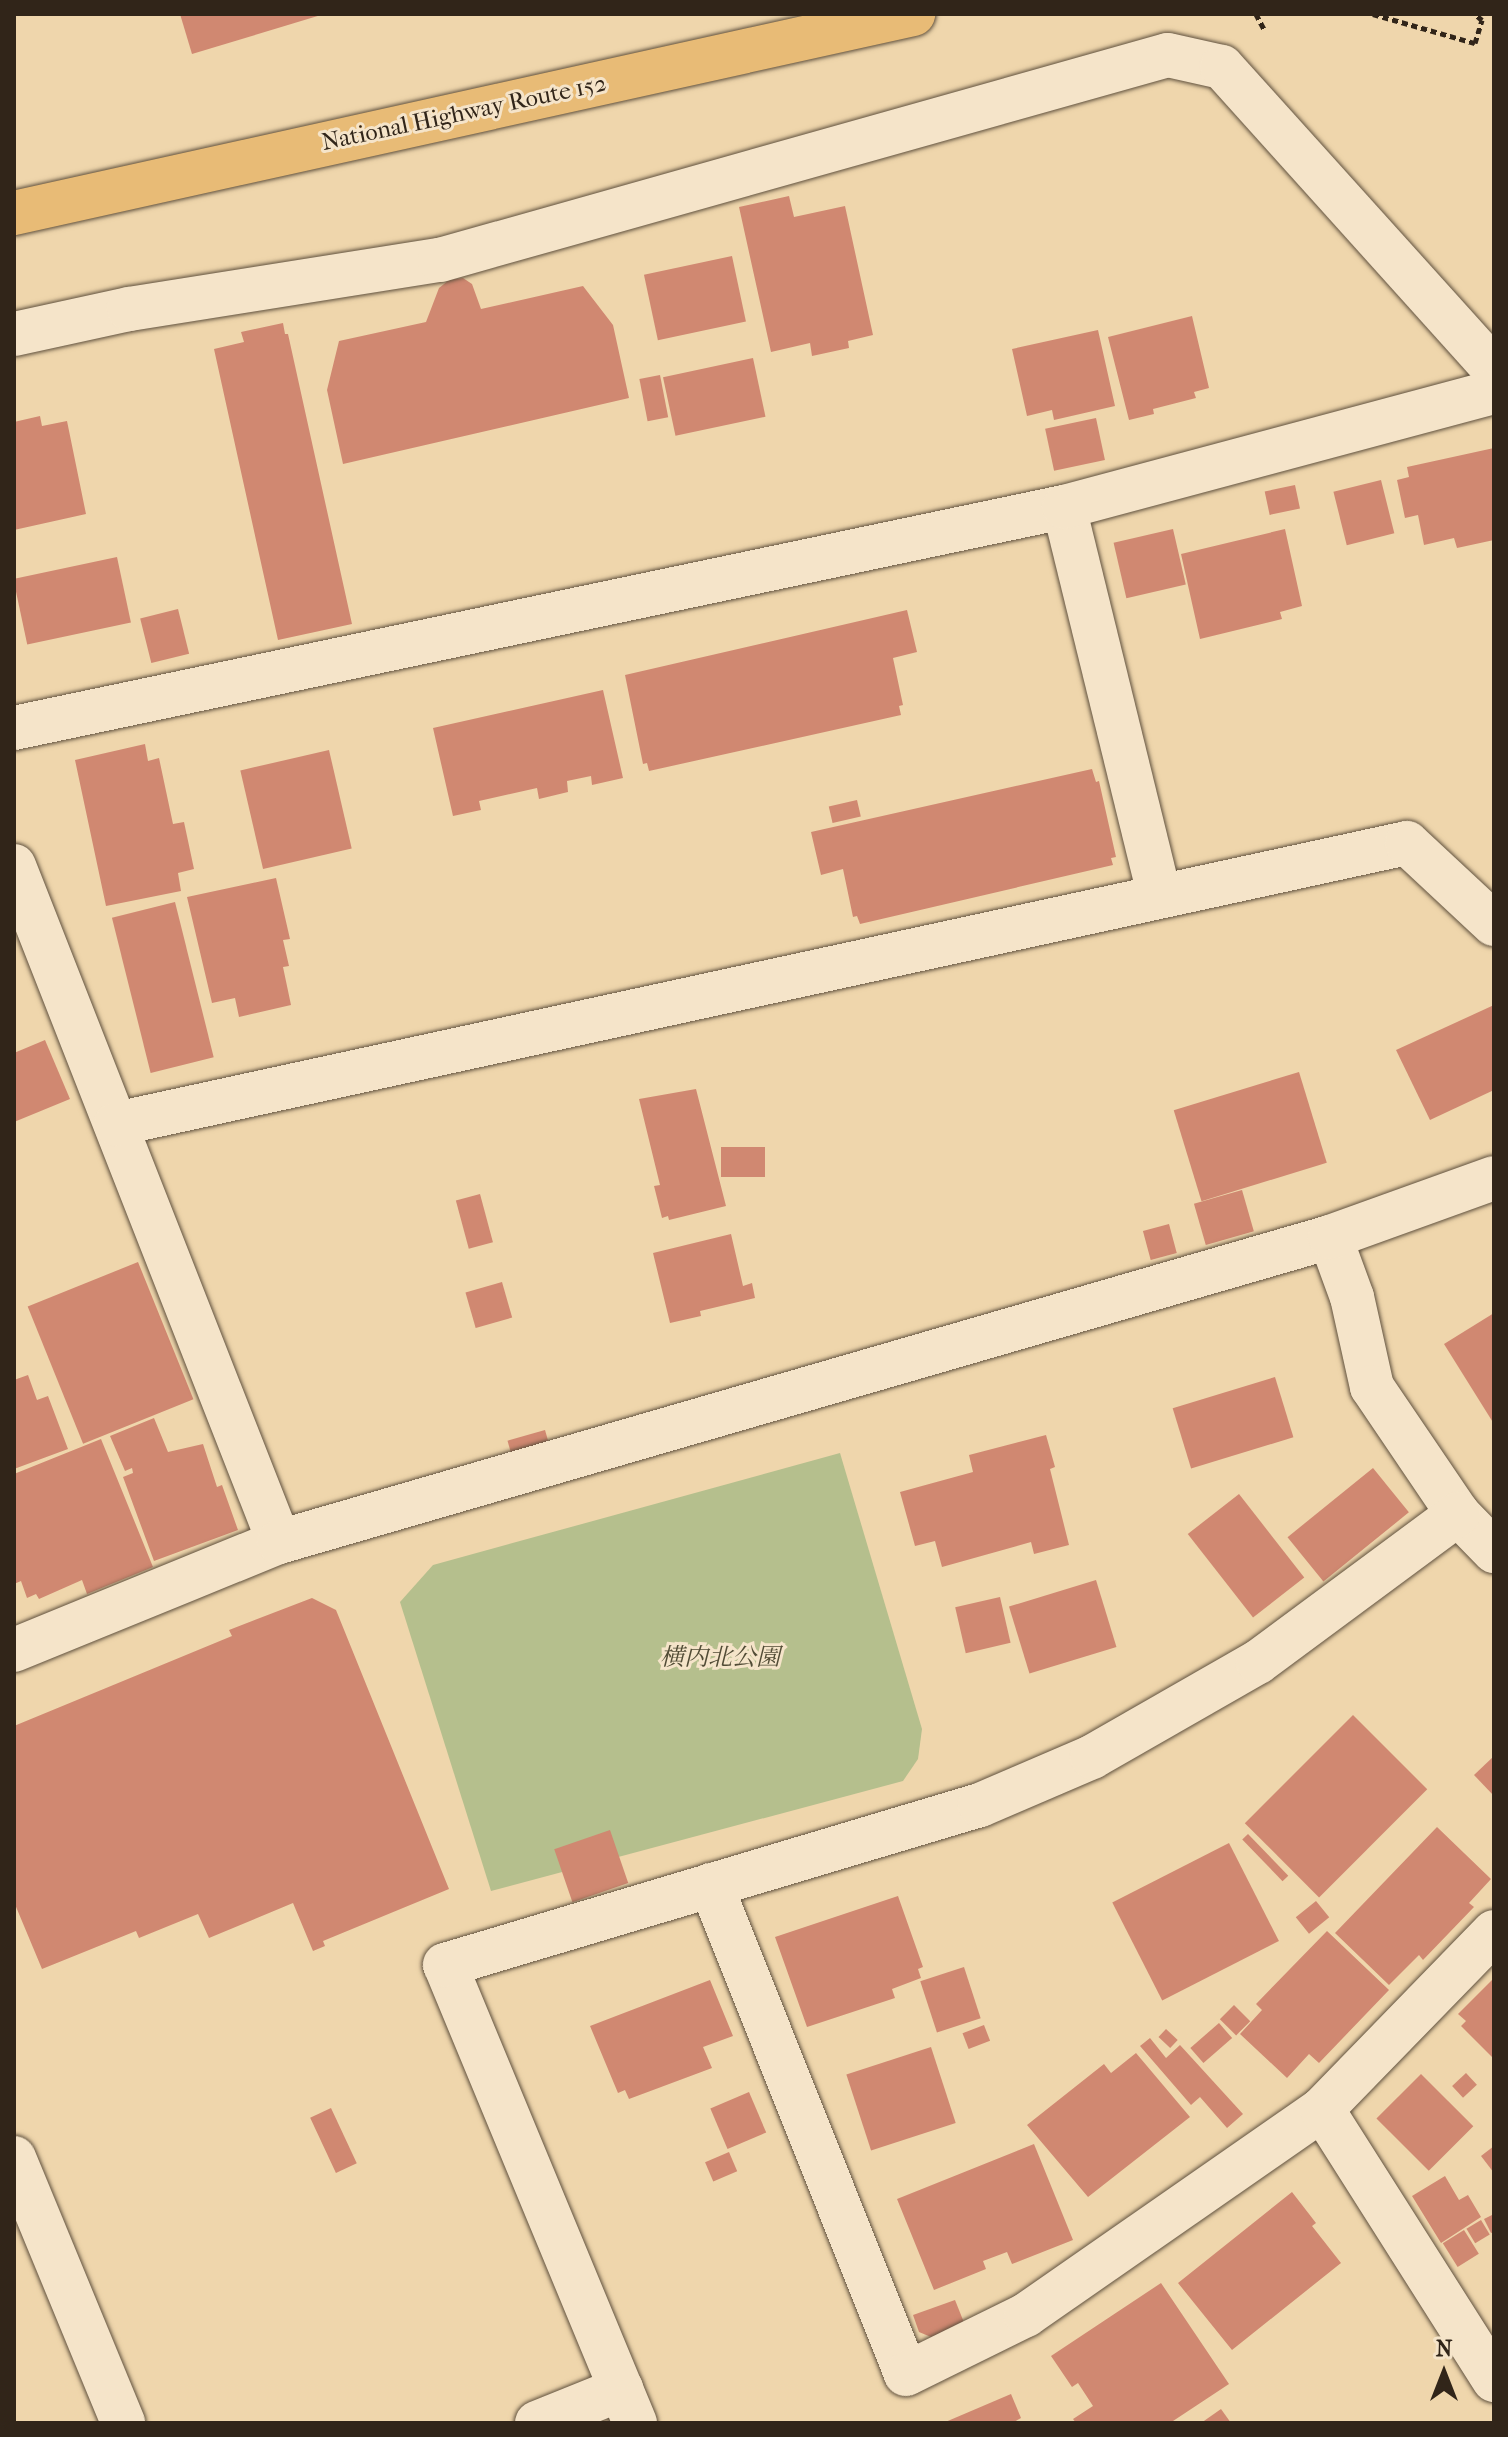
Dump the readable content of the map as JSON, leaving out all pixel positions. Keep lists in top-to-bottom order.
{
  "streets": {
    "highway": ["National Highway Route 152"]
  },
  "parks": ["横内北公園"],
  "north": "top"
}
